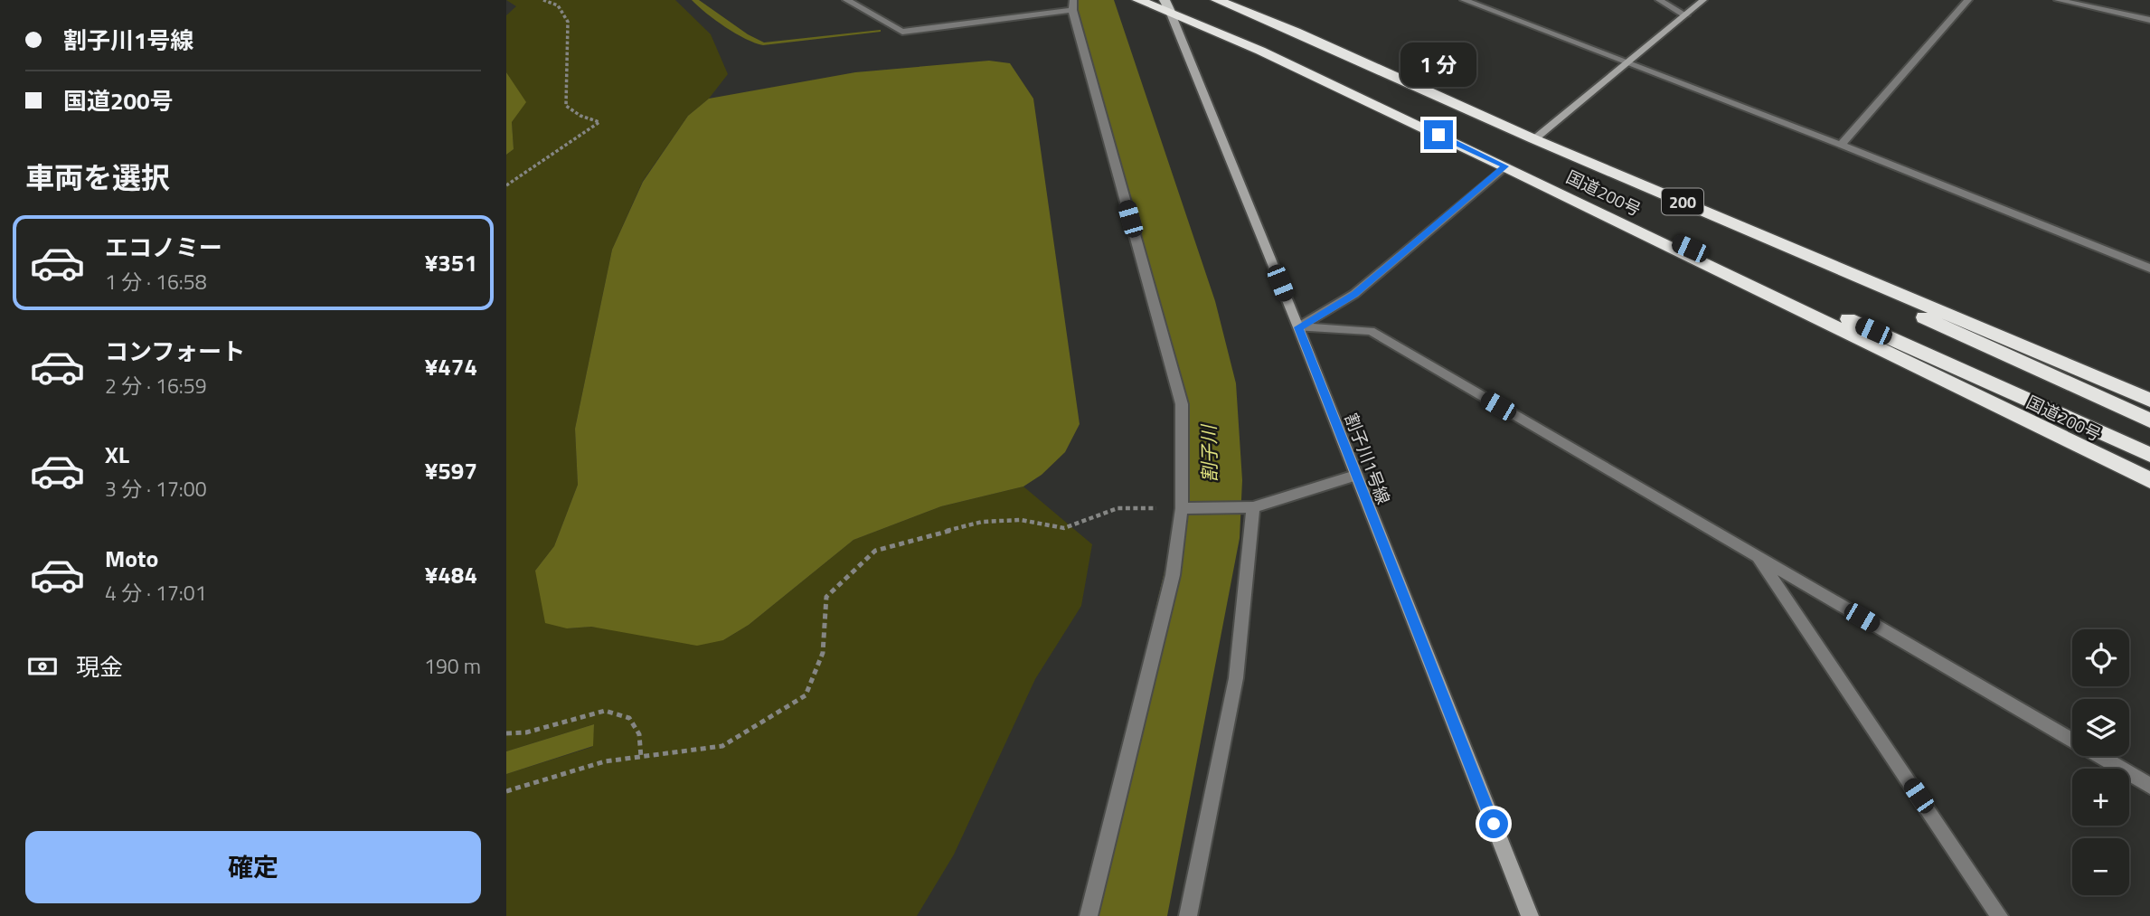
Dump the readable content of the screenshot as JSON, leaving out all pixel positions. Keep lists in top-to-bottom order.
{
  "streets": {
    "highway": ["国道200号", "200"],
    "street": ["割子川1号線"]
  },
  "crossings": [
    ["国道200号", "200"],
    ["国道200号", "割子川1号線"]
  ],
  "water": ["割子川"],
  "page": {
    "banner": ["割子川1号線", "国道200号"],
    "bubble": "1 分",
    "heading": "車両を選択",
    "list": [
      {
        "name": "エコノミー",
        "note": "1 分 · 16:58",
        "value": "¥351"
      },
      {
        "name": "コンフォート",
        "note": "2 分 · 16:59",
        "value": "¥474"
      },
      {
        "name": "XL",
        "note": "3 分 · 17:00",
        "value": "¥597"
      },
      {
        "name": "Moto",
        "note": "4 分 · 17:01",
        "value": "¥484"
      }
    ],
    "map_buttons": ["+", "−"],
    "pay": ["現金", "190 m"],
    "buttons": "確定"
  }
}
